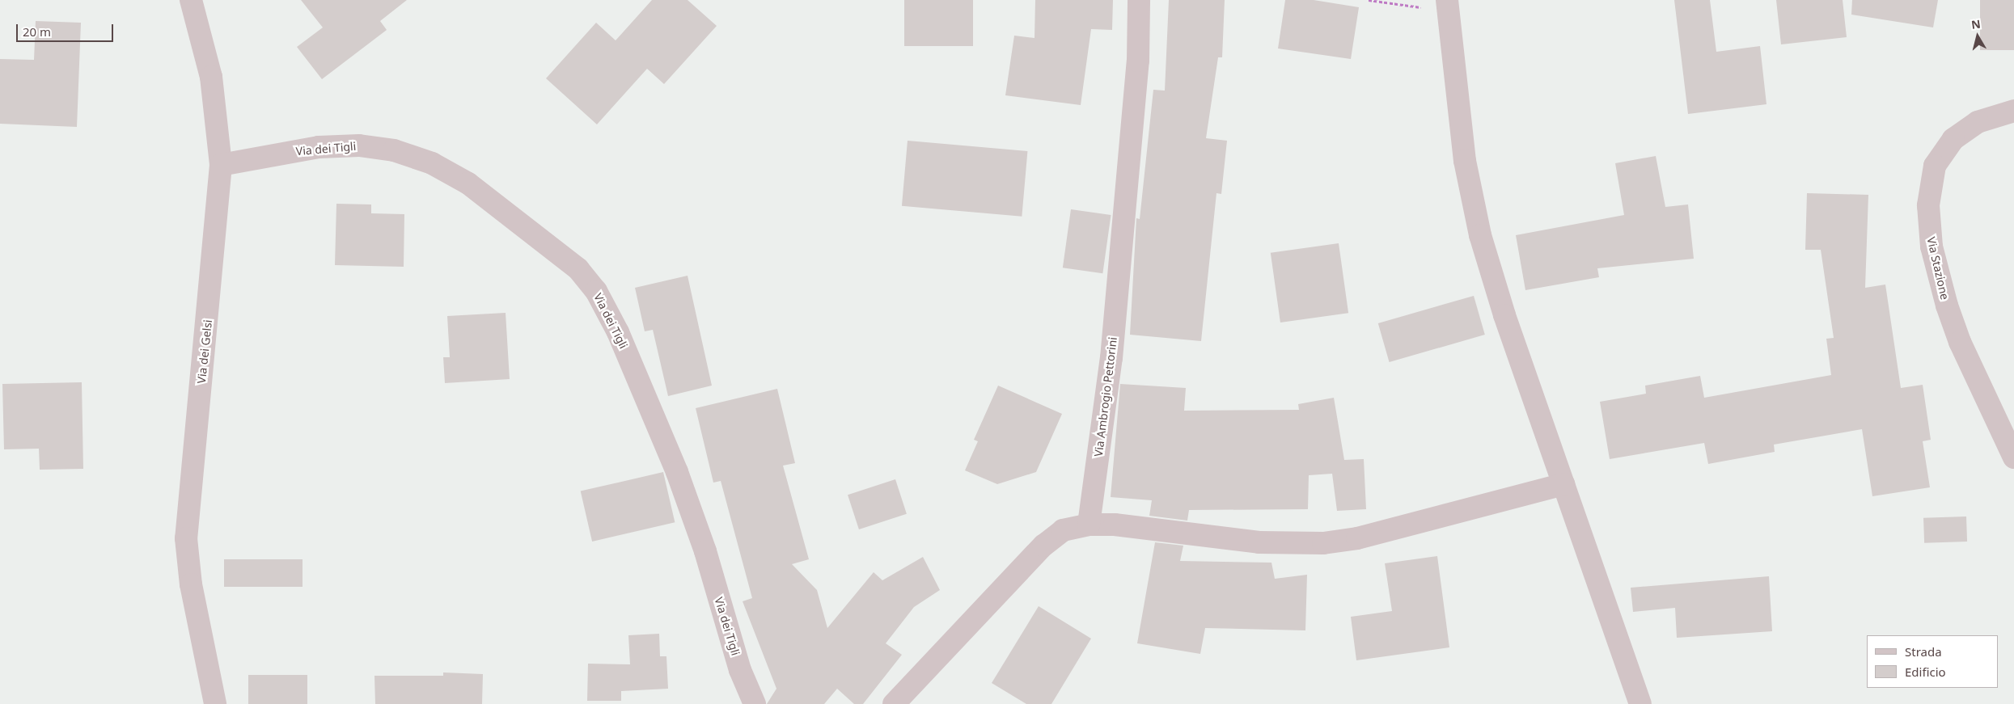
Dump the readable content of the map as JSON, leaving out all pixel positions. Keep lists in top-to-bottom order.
{
  "streets": {
    "street": [
      "Via dei Tigli",
      "Via Stazione",
      "Via dei Gelsi",
      "Via Ambrogio Pettorini"
    ]
  },
  "crossings": [
    ["Via dei Tigli", "Via dei Gelsi"]
  ],
  "legend": ["Strada", "Edificio"],
  "scale_bar": "20 m",
  "north": "top"
}
